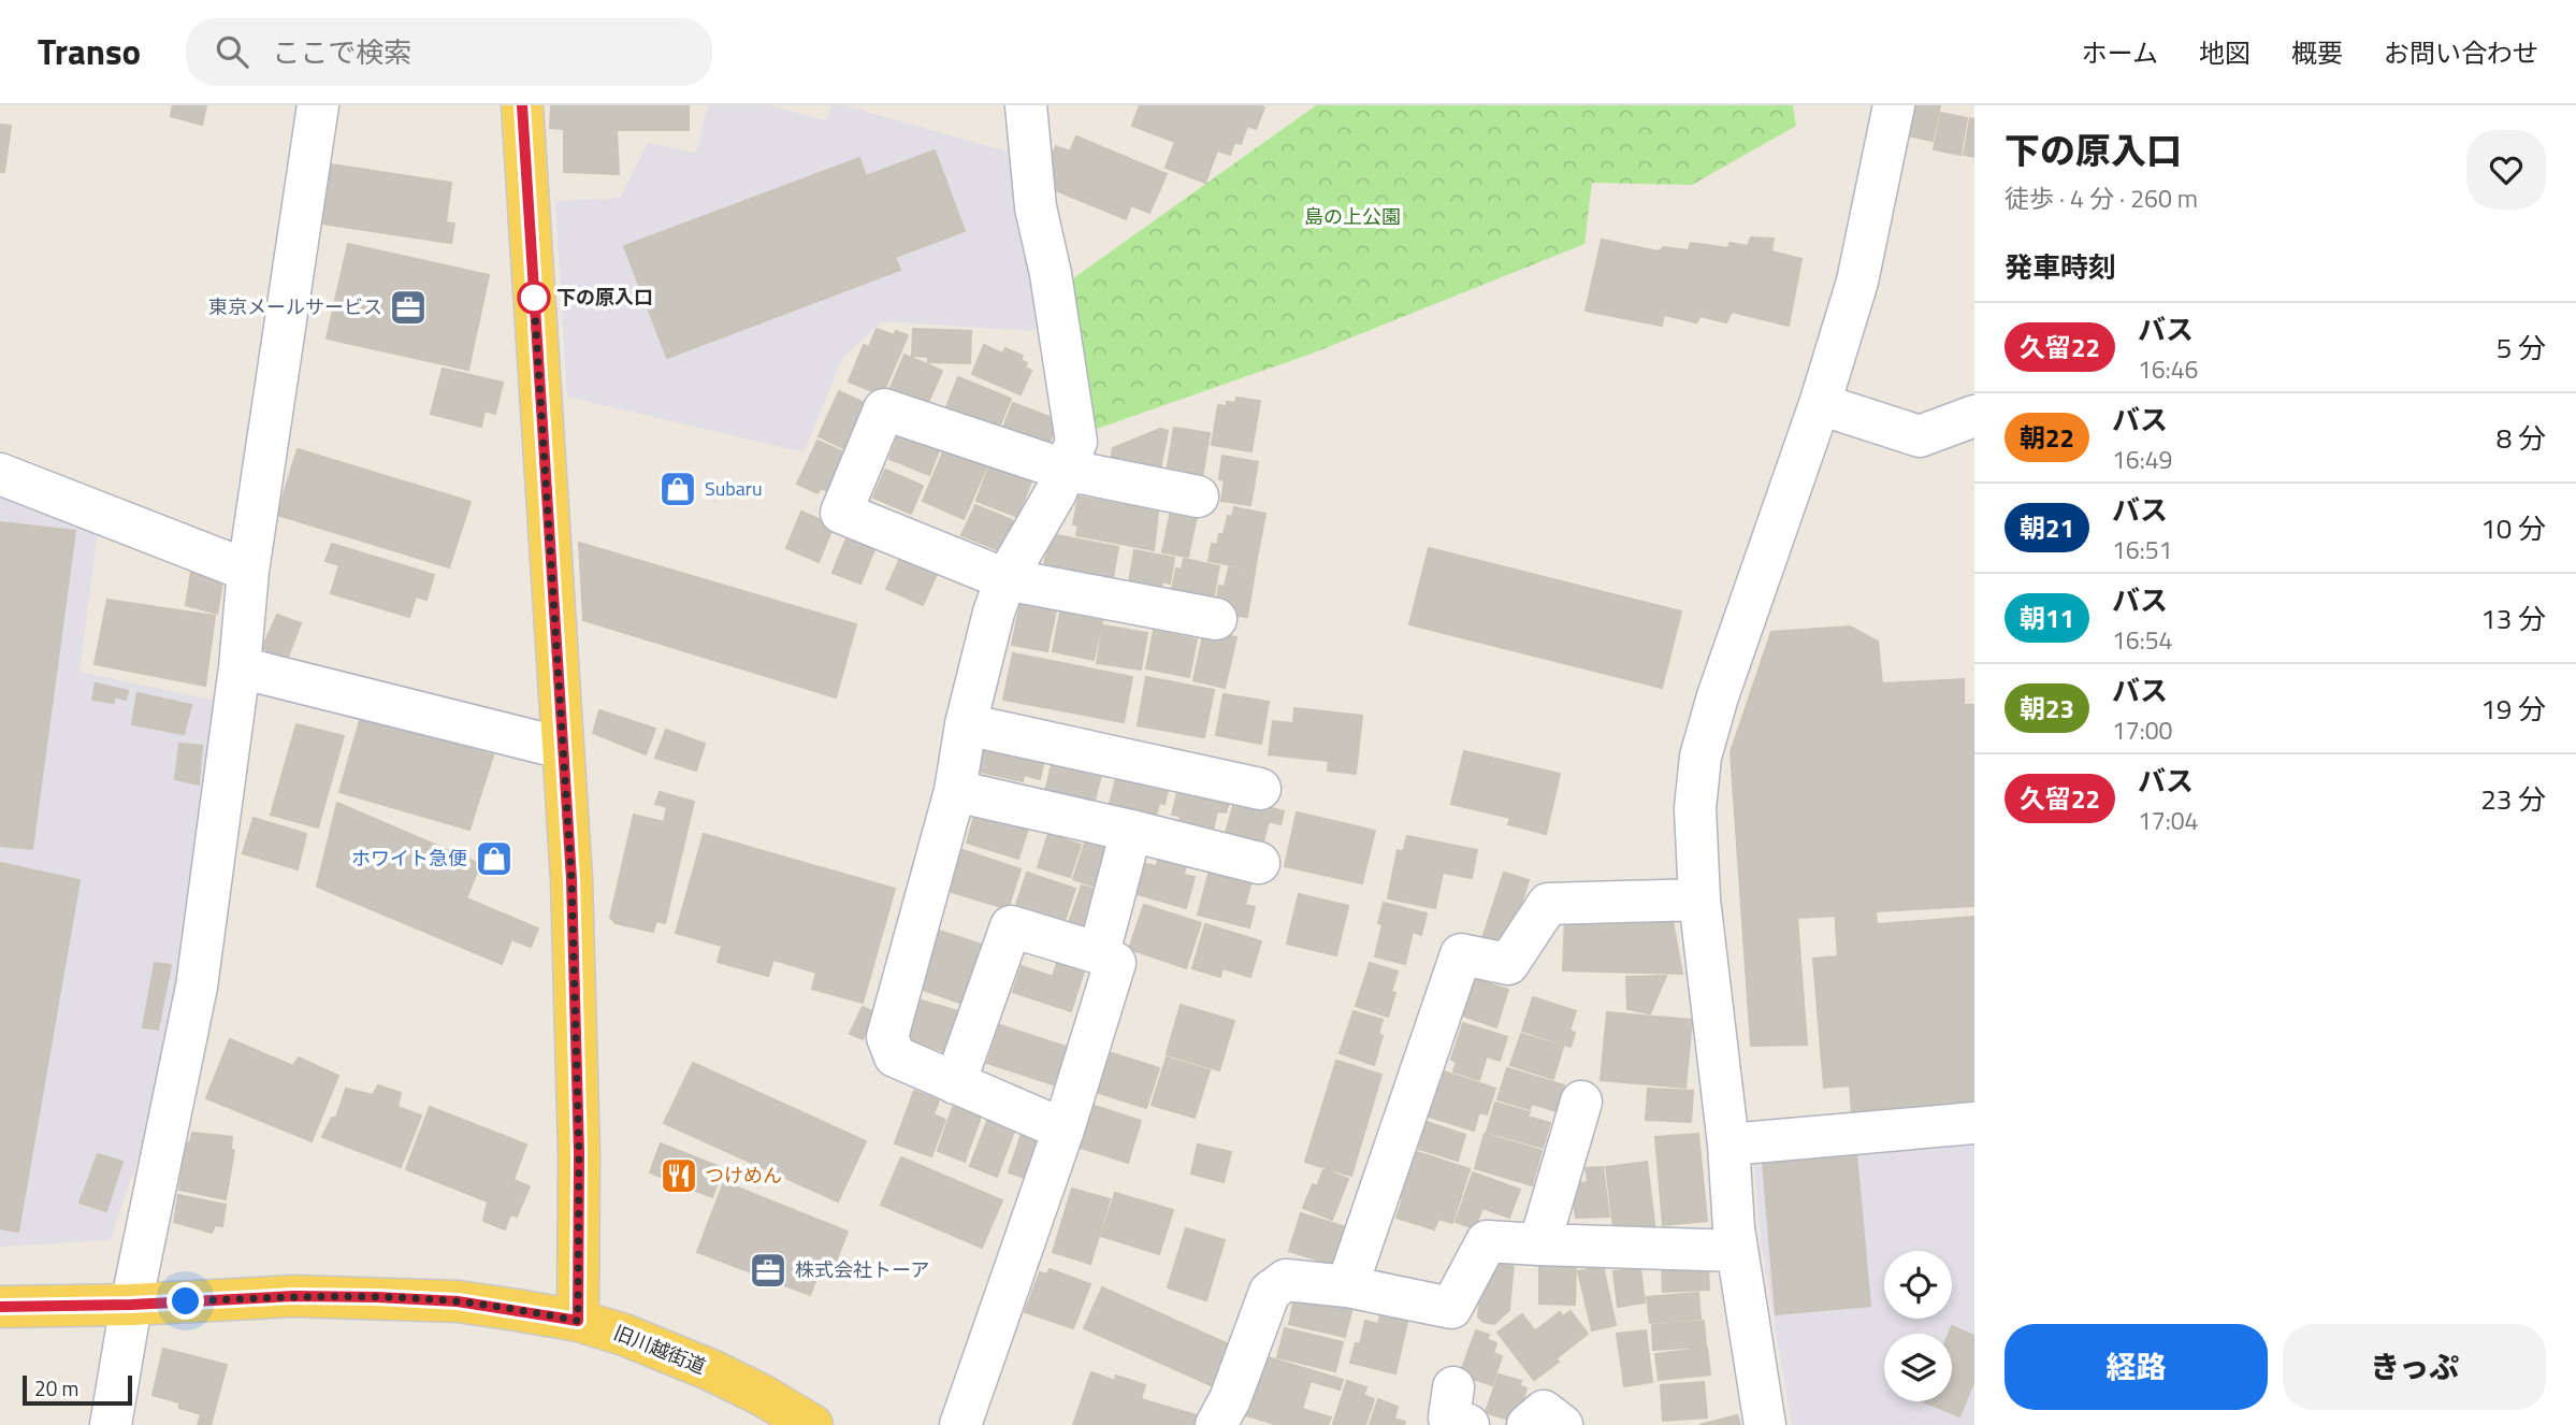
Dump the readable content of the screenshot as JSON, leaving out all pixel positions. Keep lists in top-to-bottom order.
{
  "streets": {
    "main road": ["旧川越街道"]
  },
  "parks": ["島の上公園"],
  "places": {
    "other": ["下の原入口"],
    "office": ["東京メールサービス", "株式会社トーア"],
    "shop": ["Subaru", "ホワイト急便"],
    "restaurant": ["つけめん"]
  },
  "lines": ["bus line 久留22"],
  "scale_bar": "20 m",
  "page": {
    "header": "Transo",
    "search": "ここで検索",
    "nav": [
      "ホーム",
      "地図",
      "概要",
      "お問い合わせ"
    ],
    "heading": [
      ["下の原入口", "徒歩 · 4 分 · 260 m"],
      "発車時刻"
    ],
    "list": [
      {
        "mark": "久留22",
        "name": "バス",
        "note": "16:46",
        "value": "5 分"
      },
      {
        "mark": "朝22",
        "name": "バス",
        "note": "16:49",
        "value": "8 分"
      },
      {
        "mark": "朝21",
        "name": "バス",
        "note": "16:51",
        "value": "10 分"
      },
      {
        "mark": "朝11",
        "name": "バス",
        "note": "16:54",
        "value": "13 分"
      },
      {
        "mark": "朝23",
        "name": "バス",
        "note": "17:00",
        "value": "19 分"
      },
      {
        "mark": "久留22",
        "name": "バス",
        "note": "17:04",
        "value": "23 分"
      }
    ],
    "buttons": ["経路", "きっぷ"],
    "scale": "20 m"
  }
}
